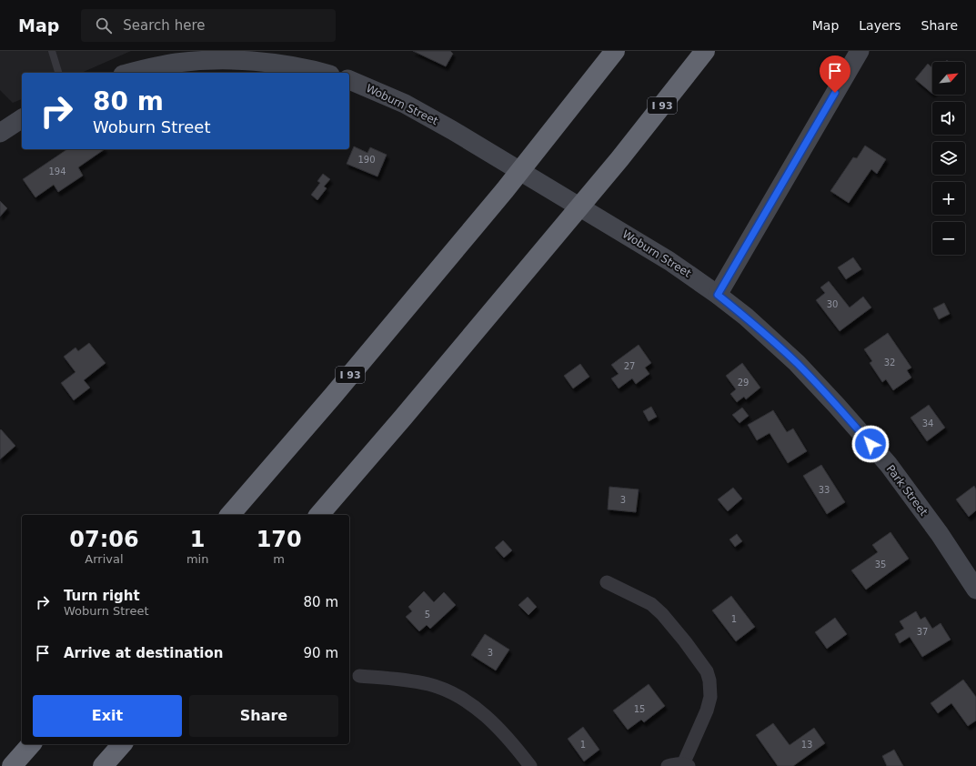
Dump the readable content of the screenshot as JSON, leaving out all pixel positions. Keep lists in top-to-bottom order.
{
  "streets": {
    "highway": ["I 93"],
    "street": ["Woburn Street", "Park Street"]
  },
  "crossings": [
    ["Woburn Street", "Park Street"]
  ],
  "house_numbers": [
    "190",
    "194",
    "30",
    "32",
    "27",
    "29",
    "34",
    "33",
    "3",
    "35",
    "5",
    "1",
    "37",
    "3",
    "15",
    "1",
    "13"
  ],
  "north": "top right",
  "page": {
    "header": "Map",
    "search": "Search here",
    "nav": ["Map", "Layers", "Share"],
    "map_buttons": ["+", "−"],
    "turn": ["80 m", "Woburn Street"],
    "eta": [
      "07:06",
      "Arrival",
      "1",
      "min",
      "170",
      "m"
    ],
    "list": [
      {
        "name": "Turn right",
        "note": "Woburn Street",
        "value": "80 m"
      },
      {
        "name": "Arrive at destination",
        "value": "90 m"
      }
    ],
    "buttons": ["Exit", "Share"]
  }
}
